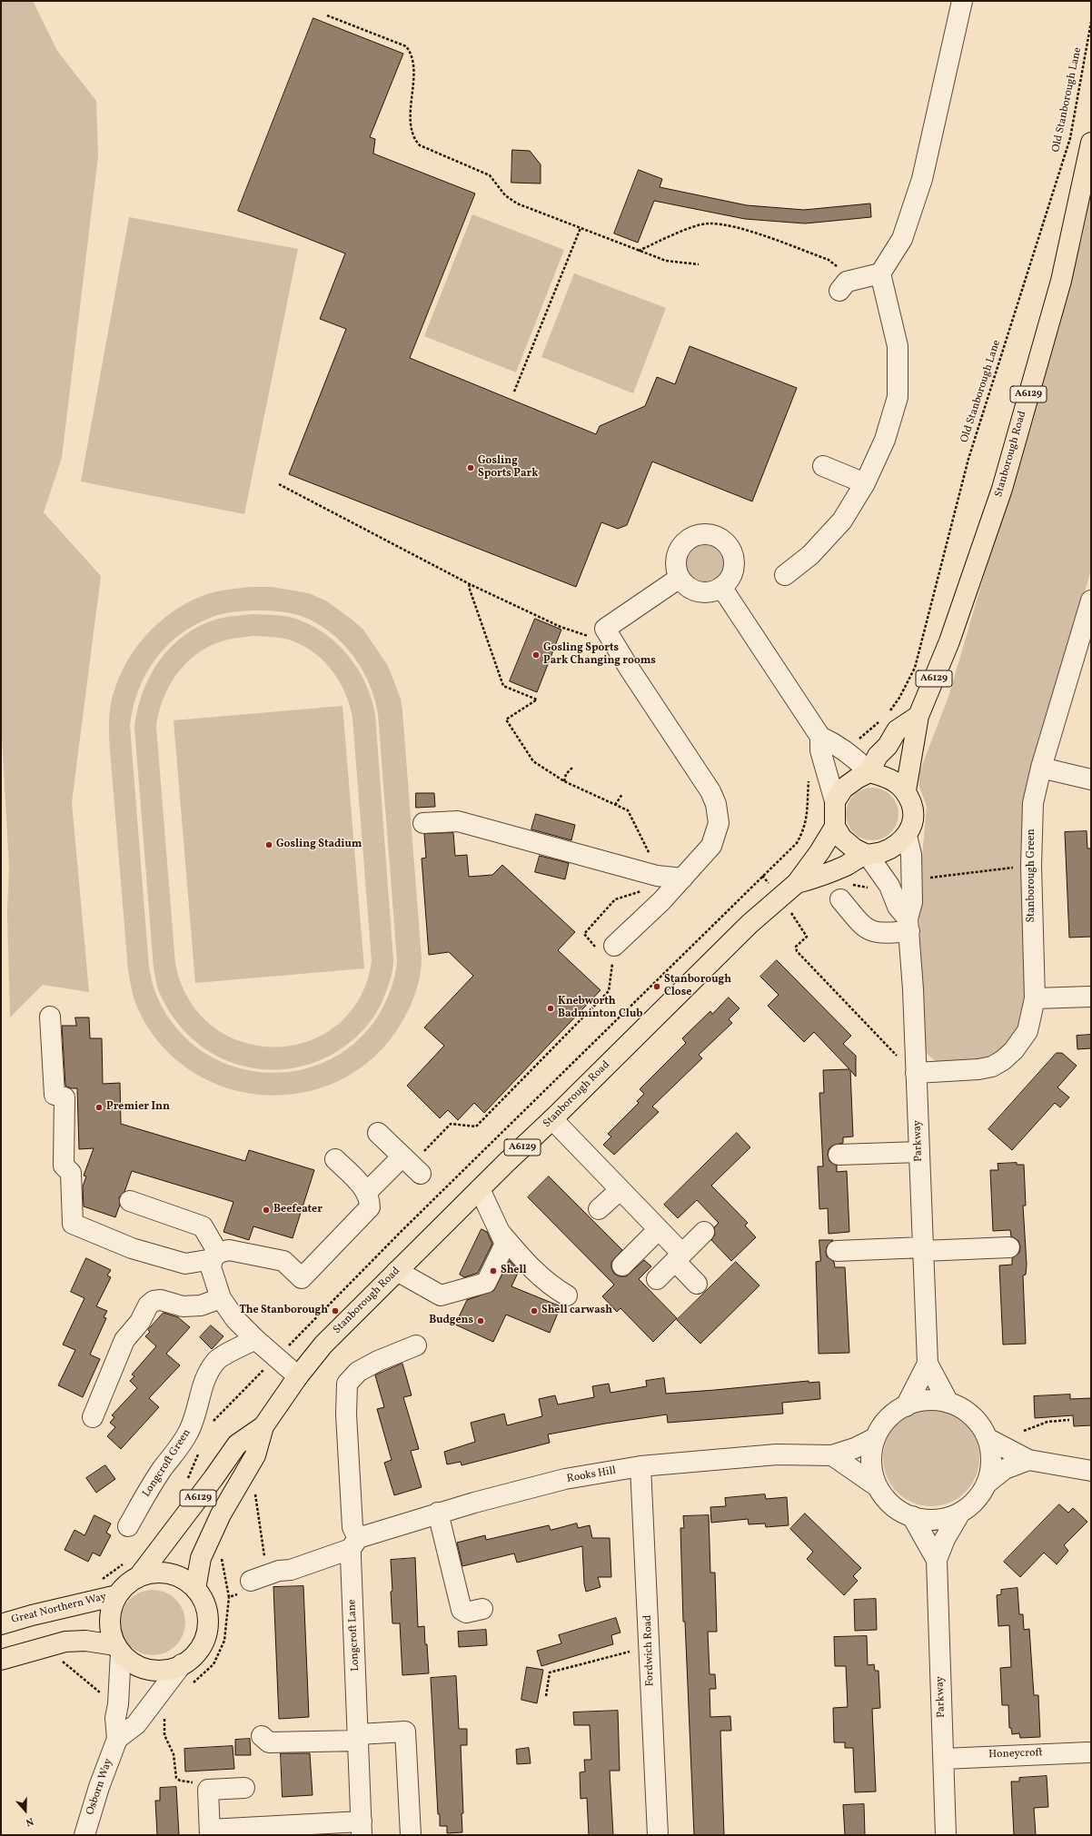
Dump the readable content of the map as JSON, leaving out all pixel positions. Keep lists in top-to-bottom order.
{
  "streets": {
    "main road": ["A6129", "Stanborough Road", "Great Northern Way"],
    "street": [
      "Stanborough Green",
      "Parkway",
      "Longcroft Green",
      "Rooks Hill",
      "Longcroft Lane",
      "Fordwich Road",
      "Honeycroft",
      "Osborn Way"
    ],
    "path": ["Old Stanborough Lane"]
  },
  "crossings": [
    ["Stanborough Road", "Parkway"],
    ["Stanborough Road", "Great Northern Way"],
    ["Stanborough Road", "Osborn Way"],
    ["Stanborough Green", "Parkway"],
    ["Parkway", "Rooks Hill"],
    ["Parkway", "Honeycroft"],
    ["Rooks Hill", "Longcroft Lane"],
    ["Rooks Hill", "Fordwich Road"],
    ["Great Northern Way", "Osborn Way"]
  ],
  "places": [
    "Gosling Sports Park",
    "Gosling Sports Park Changing rooms",
    "Gosling Stadium",
    "Stanborough Close",
    "Knebworth Badminton Club",
    "Premier Inn",
    "Beefeater",
    "Shell",
    "The Stanborough",
    "Shell carwash",
    "Budgens"
  ],
  "north": "bottom"
}
